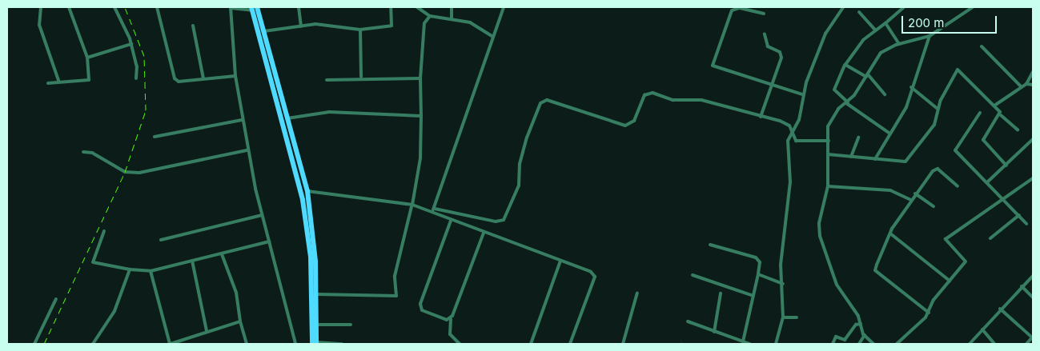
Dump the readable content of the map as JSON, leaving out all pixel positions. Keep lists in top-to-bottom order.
{
  "scale_bar": "200 m"
}
